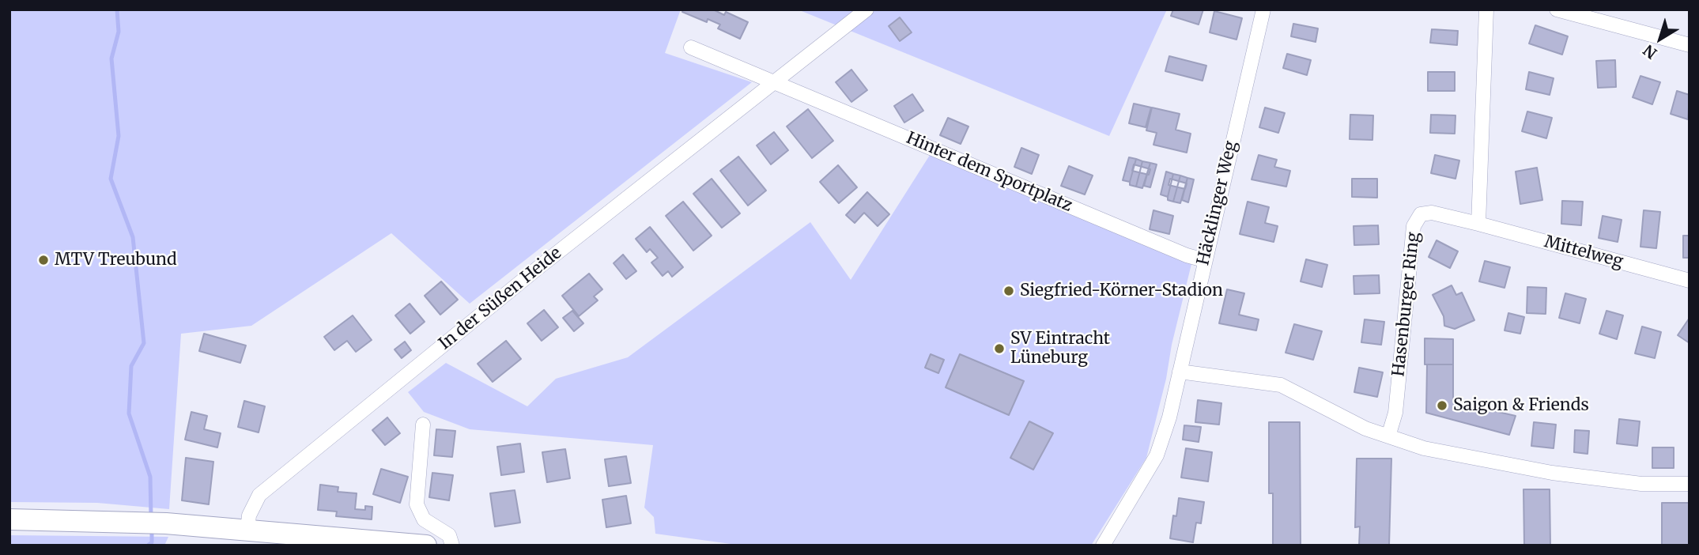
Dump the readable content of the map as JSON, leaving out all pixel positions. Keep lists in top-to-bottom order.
{
  "streets": {
    "street": [
      "Hinter dem Sportplatz",
      "Häcklinger Weg",
      "Mittelweg",
      "In der Süßen Heide",
      "Hasenburger Ring"
    ]
  },
  "crossings": [
    ["Hinter dem Sportplatz", "Häcklinger Weg"],
    ["Hinter dem Sportplatz", "In der Süßen Heide"],
    ["Mittelweg", "Hasenburger Ring"]
  ],
  "places": [
    "MTV Treubund",
    "Siegfried-Körner-Stadion",
    "SV Eintracht Lüneburg",
    "Saigon & Friends"
  ],
  "north": "bottom left"
}
